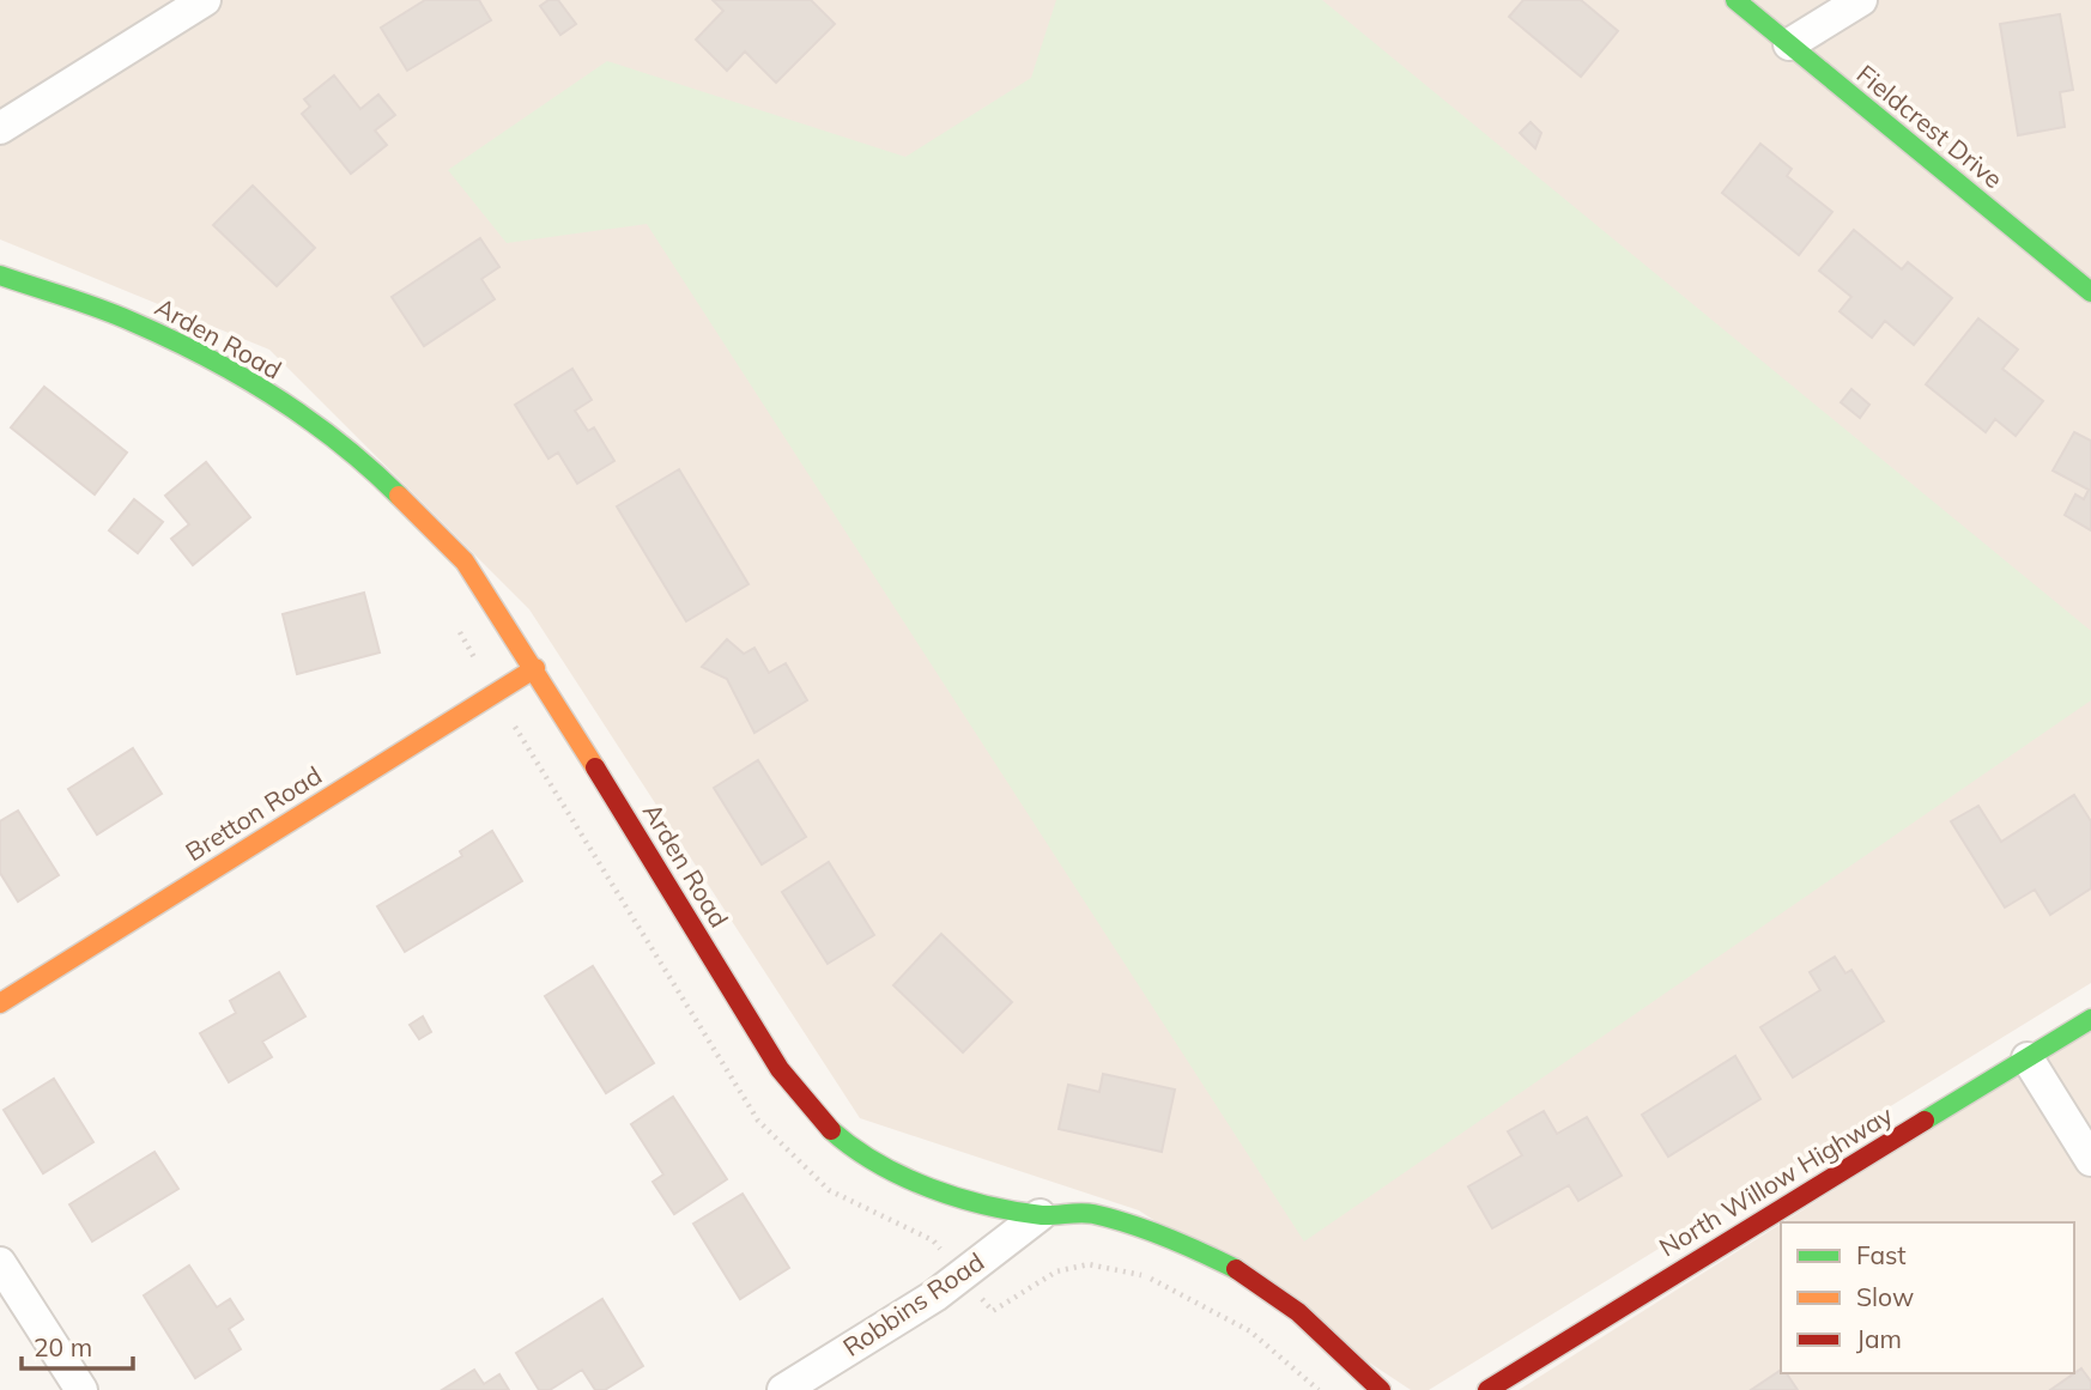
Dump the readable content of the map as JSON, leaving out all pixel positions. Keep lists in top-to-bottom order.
{
  "streets": {
    "street": [
      "Fieldcrest Drive",
      "Arden Road",
      "Bretton Road",
      "North Willow Highway",
      "Robbins Road"
    ]
  },
  "crossings": [
    ["Arden Road", "Bretton Road"],
    ["Arden Road", "Robbins Road"]
  ],
  "legend": ["Fast", "Slow", "Jam"],
  "scale_bar": "20 m"
}
